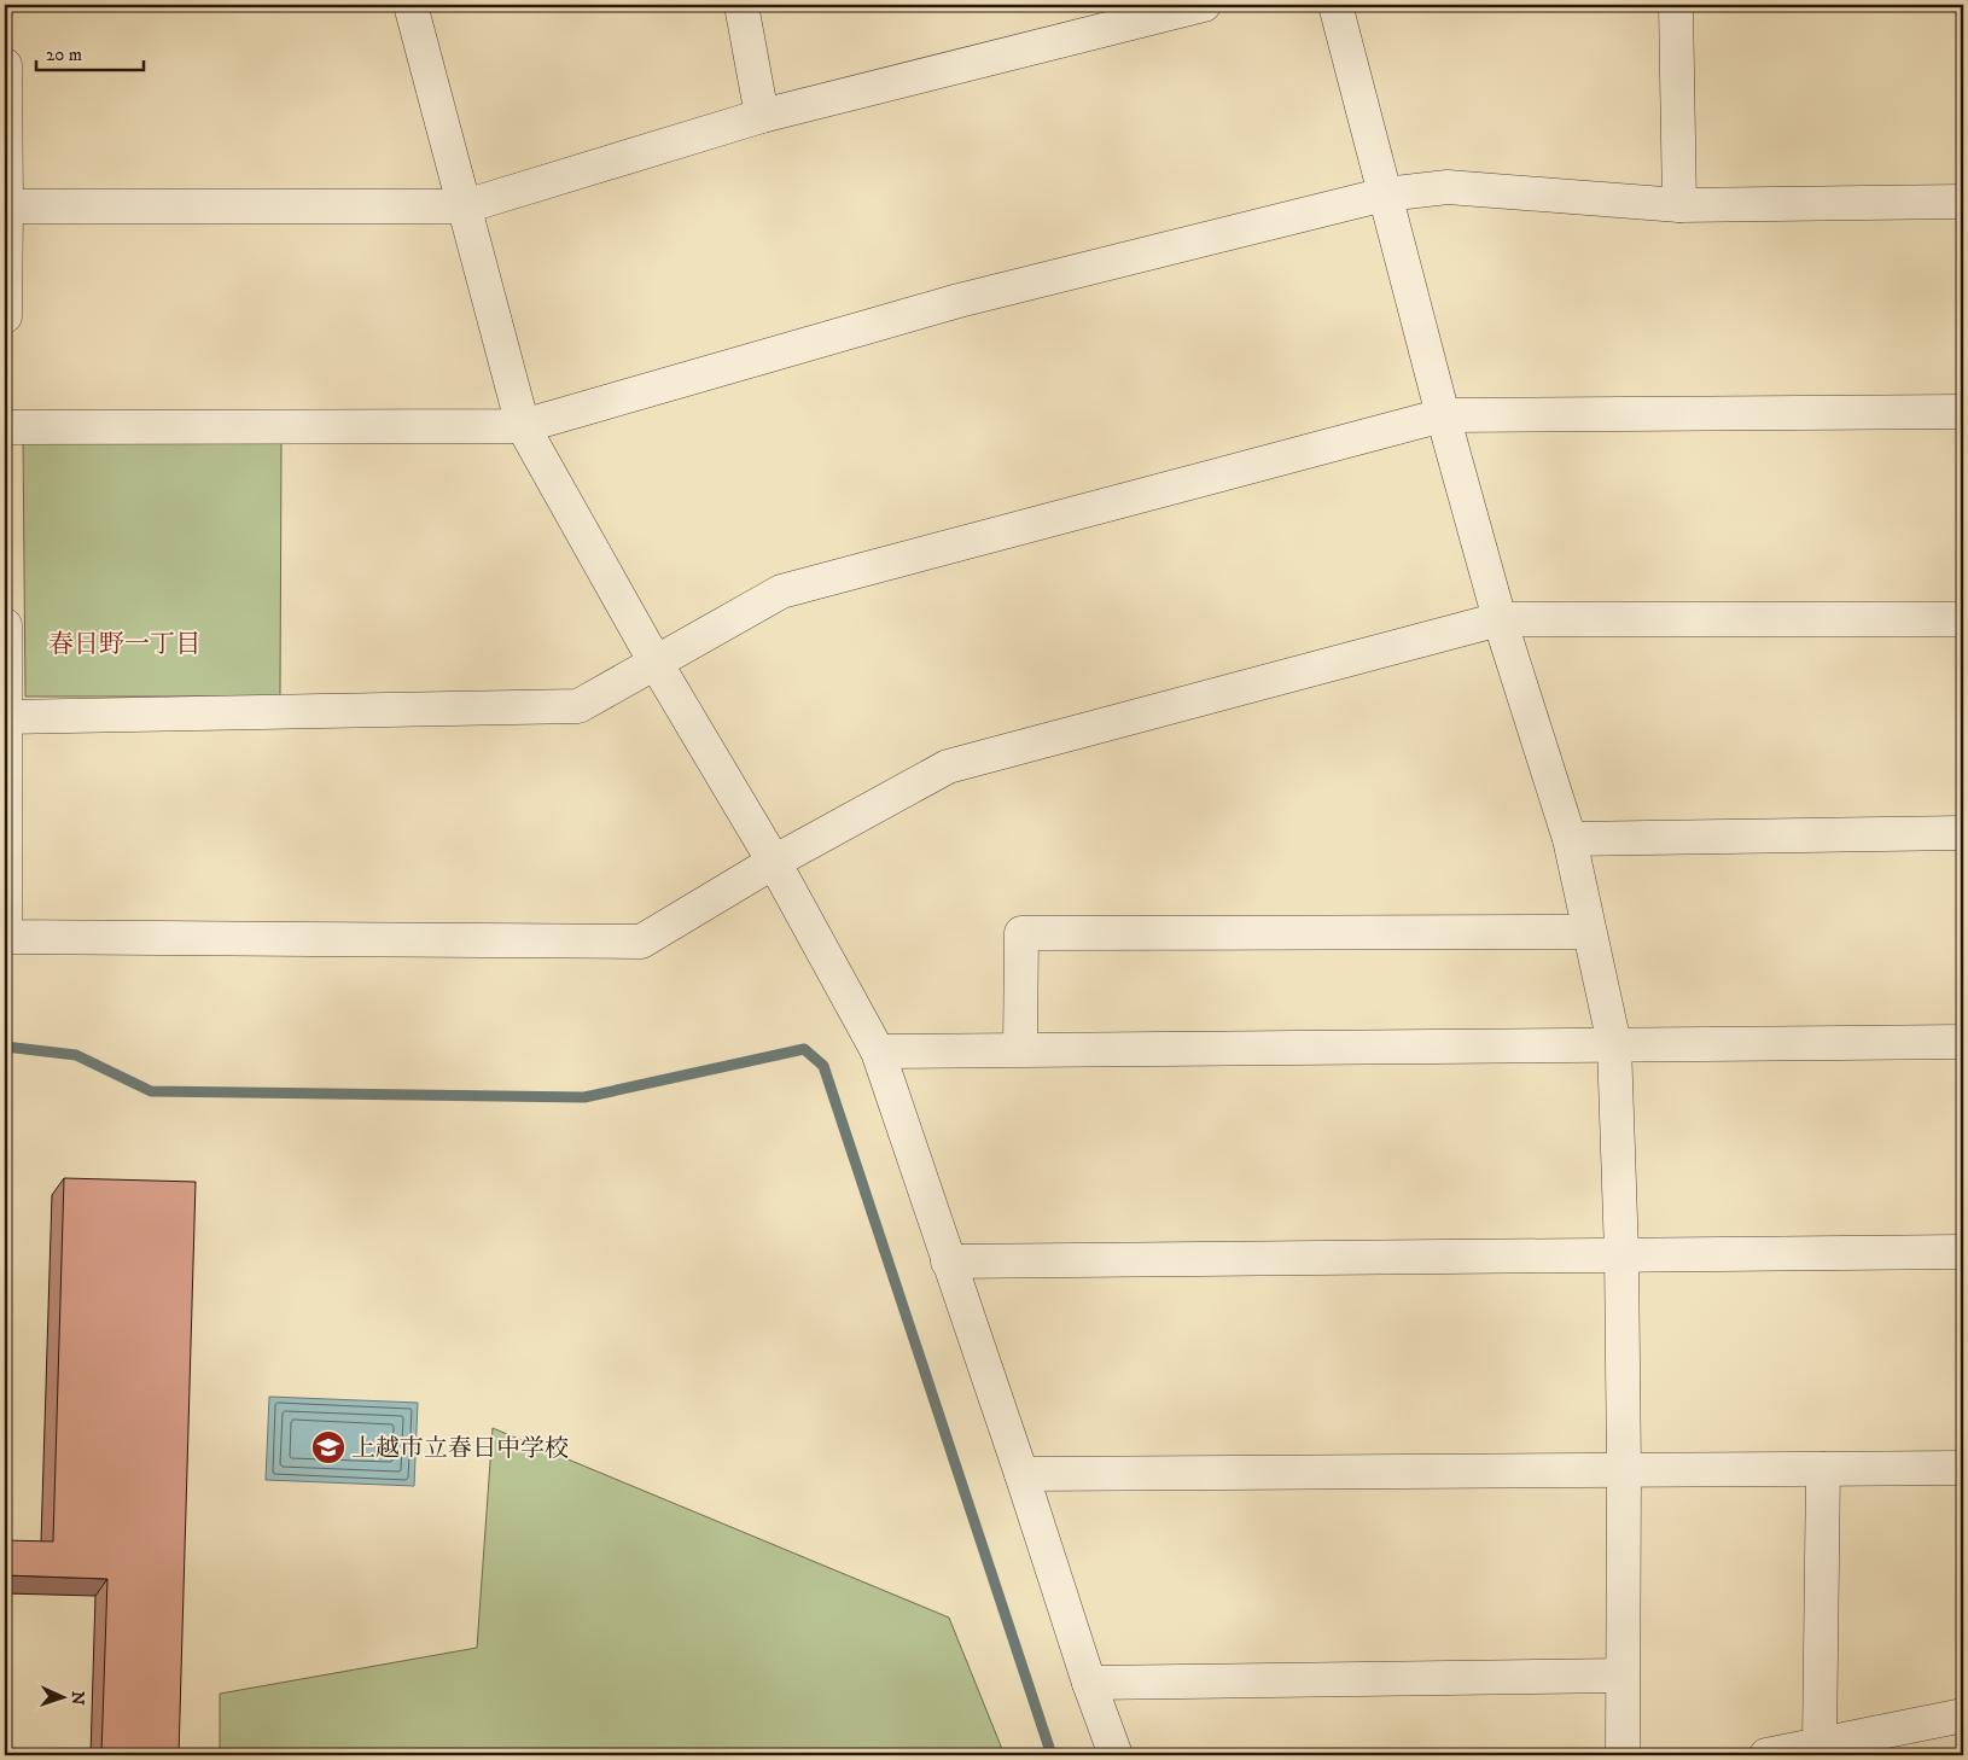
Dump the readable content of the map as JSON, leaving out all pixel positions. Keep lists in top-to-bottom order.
{
  "districts": ["春日野一丁目"],
  "places": {
    "school or university": ["上越市立春日中学校"]
  },
  "scale_bar": "20 m",
  "north": "right"
}
